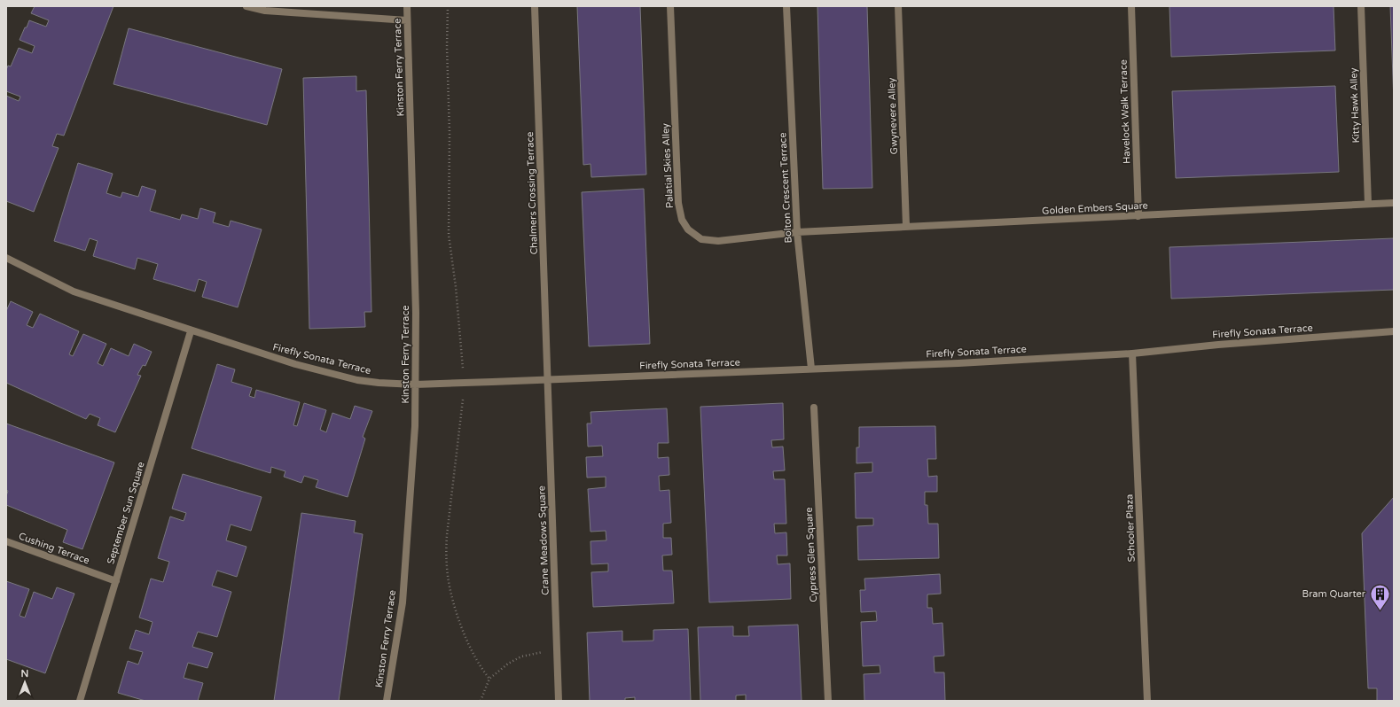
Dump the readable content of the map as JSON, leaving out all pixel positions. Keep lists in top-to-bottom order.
{
  "streets": {
    "street": [
      "Kinston Ferry Terrace",
      "Kitty Hawk Alley",
      "Havelock Walk Terrace",
      "Gwynevere Alley",
      "Palatial Skies Alley",
      "Bolton Crescent Terrace",
      "Chalmers Crossing Terrace",
      "Golden Embers Square",
      "Firefly Sonata Terrace",
      "September Sun Square",
      "Schooler Plaza",
      "Crane Meadows Square",
      "Cushing Terrace",
      "Cypress Glen Square"
    ]
  },
  "crossings": [
    ["Kinston Ferry Terrace", "Firefly Sonata Terrace"],
    ["Kitty Hawk Alley", "Golden Embers Square"],
    ["Havelock Walk Terrace", "Golden Embers Square"],
    ["Gwynevere Alley", "Golden Embers Square"],
    ["Palatial Skies Alley", "Bolton Crescent Terrace"],
    ["Palatial Skies Alley", "Golden Embers Square"],
    ["Bolton Crescent Terrace", "Golden Embers Square"],
    ["Bolton Crescent Terrace", "Firefly Sonata Terrace"],
    ["Chalmers Crossing Terrace", "Firefly Sonata Terrace"],
    ["Chalmers Crossing Terrace", "Crane Meadows Square"],
    ["Firefly Sonata Terrace", "September Sun Square"],
    ["Firefly Sonata Terrace", "Schooler Plaza"],
    ["Firefly Sonata Terrace", "Crane Meadows Square"],
    ["September Sun Square", "Cushing Terrace"]
  ],
  "places": {
    "building": ["Bram Quarter"]
  },
  "north": "top"
}
